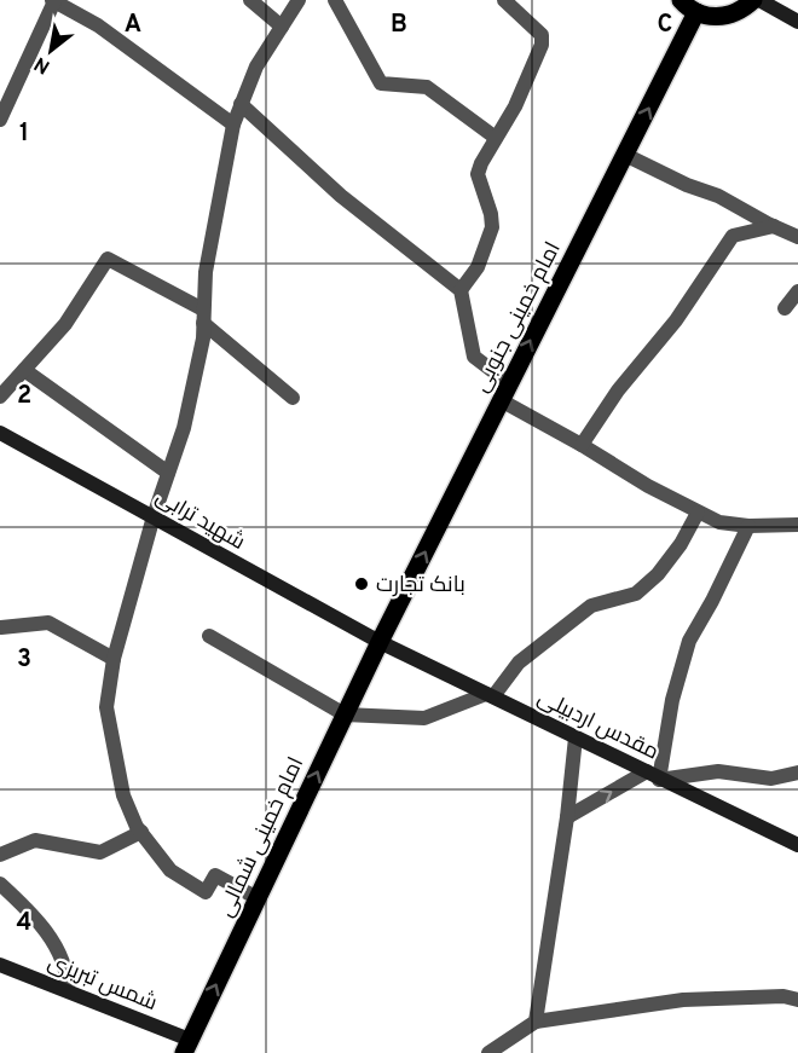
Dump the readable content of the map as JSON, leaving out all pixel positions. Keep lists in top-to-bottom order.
{
  "streets": {
    "main road": ["امام خمینی جنوبی", "امام خمینی شمالی"],
    "street": ["شهید ترابی", "مقدس اردبیلی", "شمس تبریزی"]
  },
  "crossings": [
    ["امام خمینی جنوبی", "شهید ترابی"],
    ["امام خمینی جنوبی", "مقدس اردبیلی"],
    ["امام خمینی جنوبی", "امام خمینی شمالی"],
    ["شهید ترابی", "مقدس اردبیلی"],
    ["شهید ترابی", "امام خمینی شمالی"],
    ["مقدس اردبیلی", "امام خمینی شمالی"],
    ["امام خمینی شمالی", "شمس تبریزی"]
  ],
  "one_way": ["امام خمینی جنوبی", "امام خمینی شمالی"],
  "places": ["بانک تجارت"],
  "north": "bottom left",
  "grid": {
    "columns": ["A", "B", "C"],
    "rows": [
      "1",
      "2",
      "3",
      "4"
    ]
  }
}
